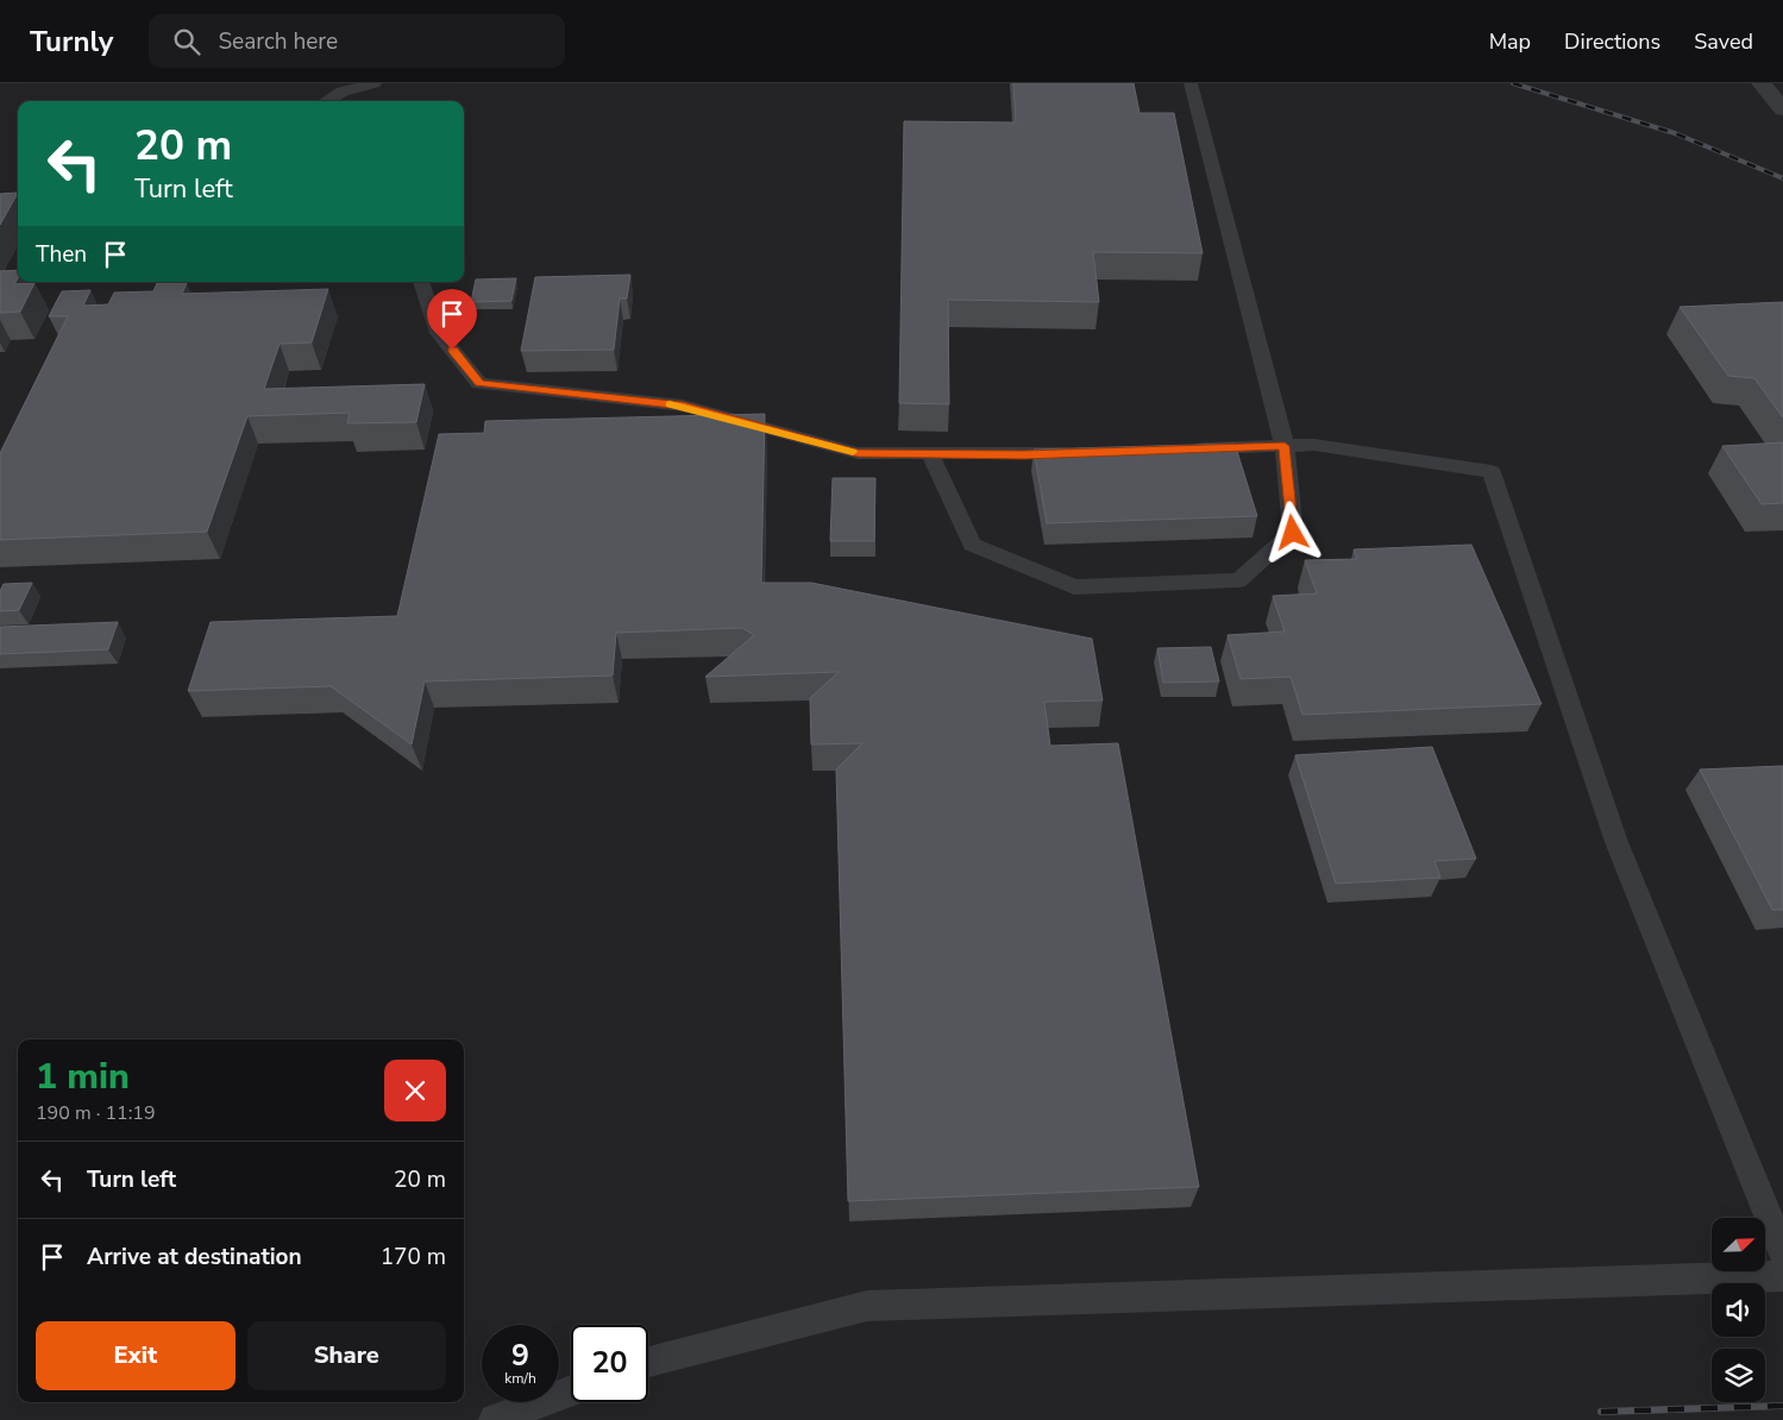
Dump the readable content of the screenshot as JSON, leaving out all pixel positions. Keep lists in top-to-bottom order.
{
  "north": "top right",
  "page": {
    "header": "Turnly",
    "search": "Search here",
    "nav": ["Map", "Directions", "Saved"],
    "turn": ["20 m", "Turn left"],
    "then": "Then",
    "heading": ["1 min", "190 m · 11:19"],
    "list": [
      {
        "name": "Turn left",
        "value": "20 m"
      },
      {
        "name": "Arrive at destination",
        "value": "170 m"
      }
    ],
    "buttons": ["Exit", "Share"],
    "speed": "9 km/h",
    "limit": "20"
  }
}
